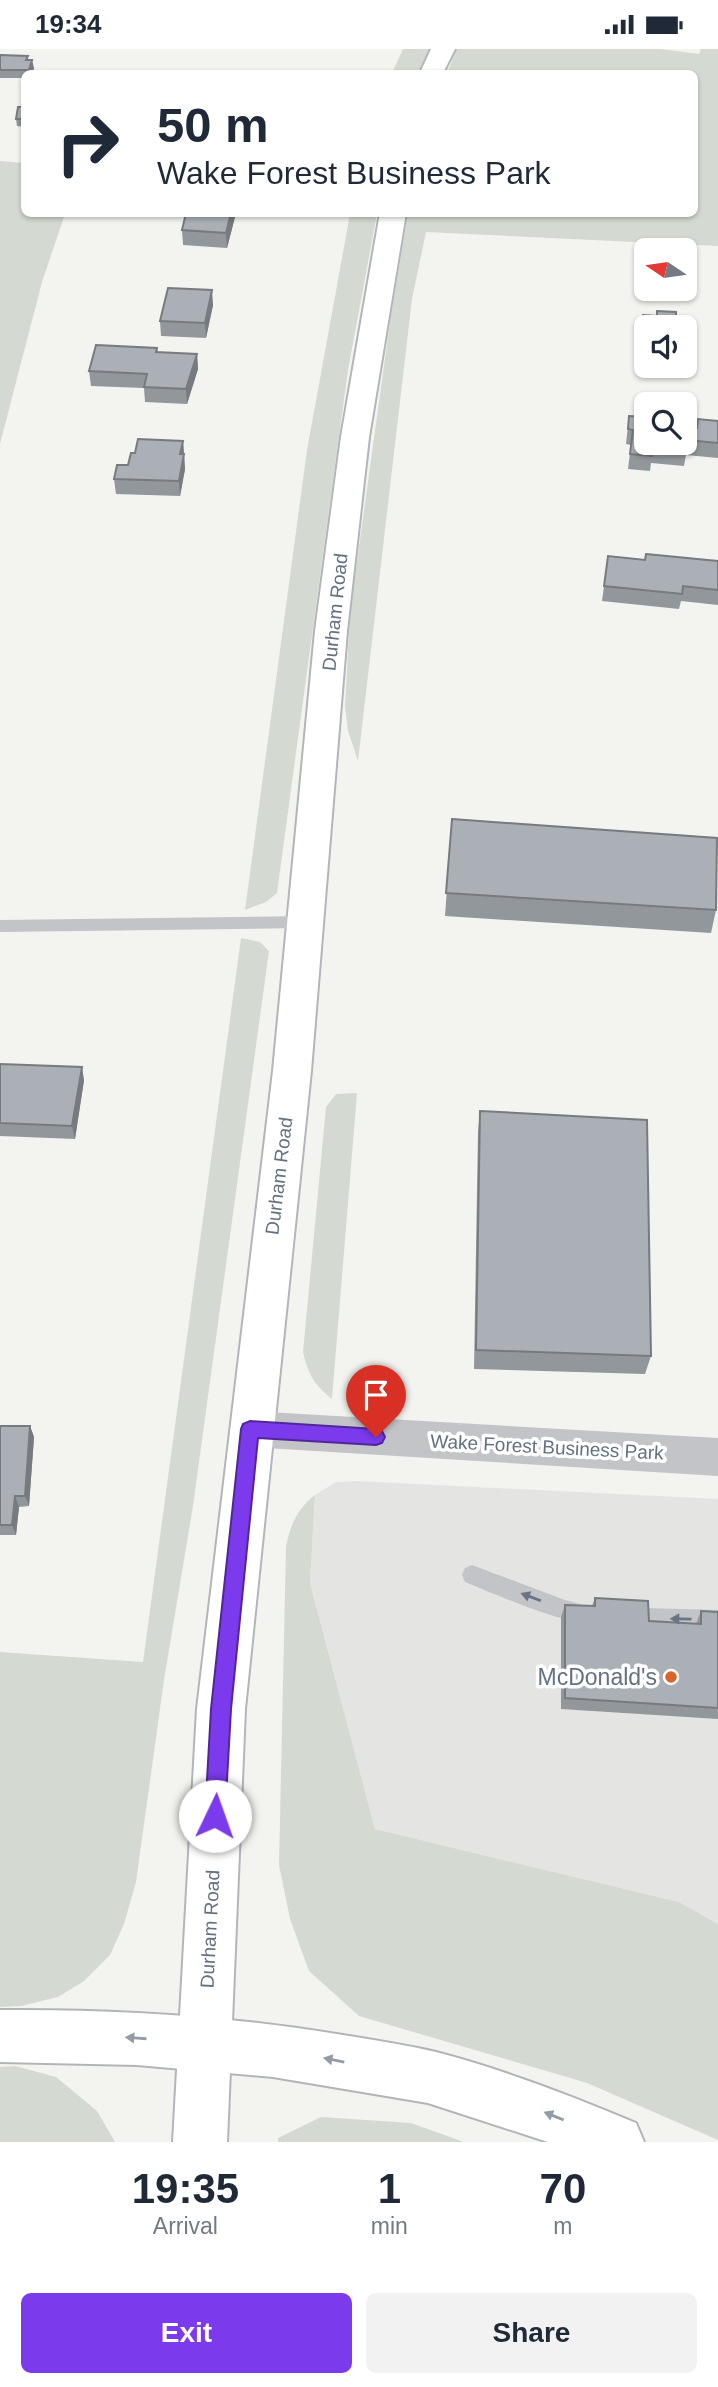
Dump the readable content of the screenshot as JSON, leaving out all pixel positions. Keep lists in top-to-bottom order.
{
  "streets": {
    "main road": ["Durham Road"],
    "street": ["Wake Forest Business Park"]
  },
  "crossings": [
    ["Durham Road", "Wake Forest Business Park"]
  ],
  "places": ["McDonald's"],
  "north": "left",
  "page": {
    "status": "19:34",
    "turn": ["50 m", "Wake Forest Business Park"],
    "eta": [
      "19:35",
      "Arrival",
      "1",
      "min",
      "70",
      "m"
    ],
    "buttons": ["Exit", "Share"]
  }
}
